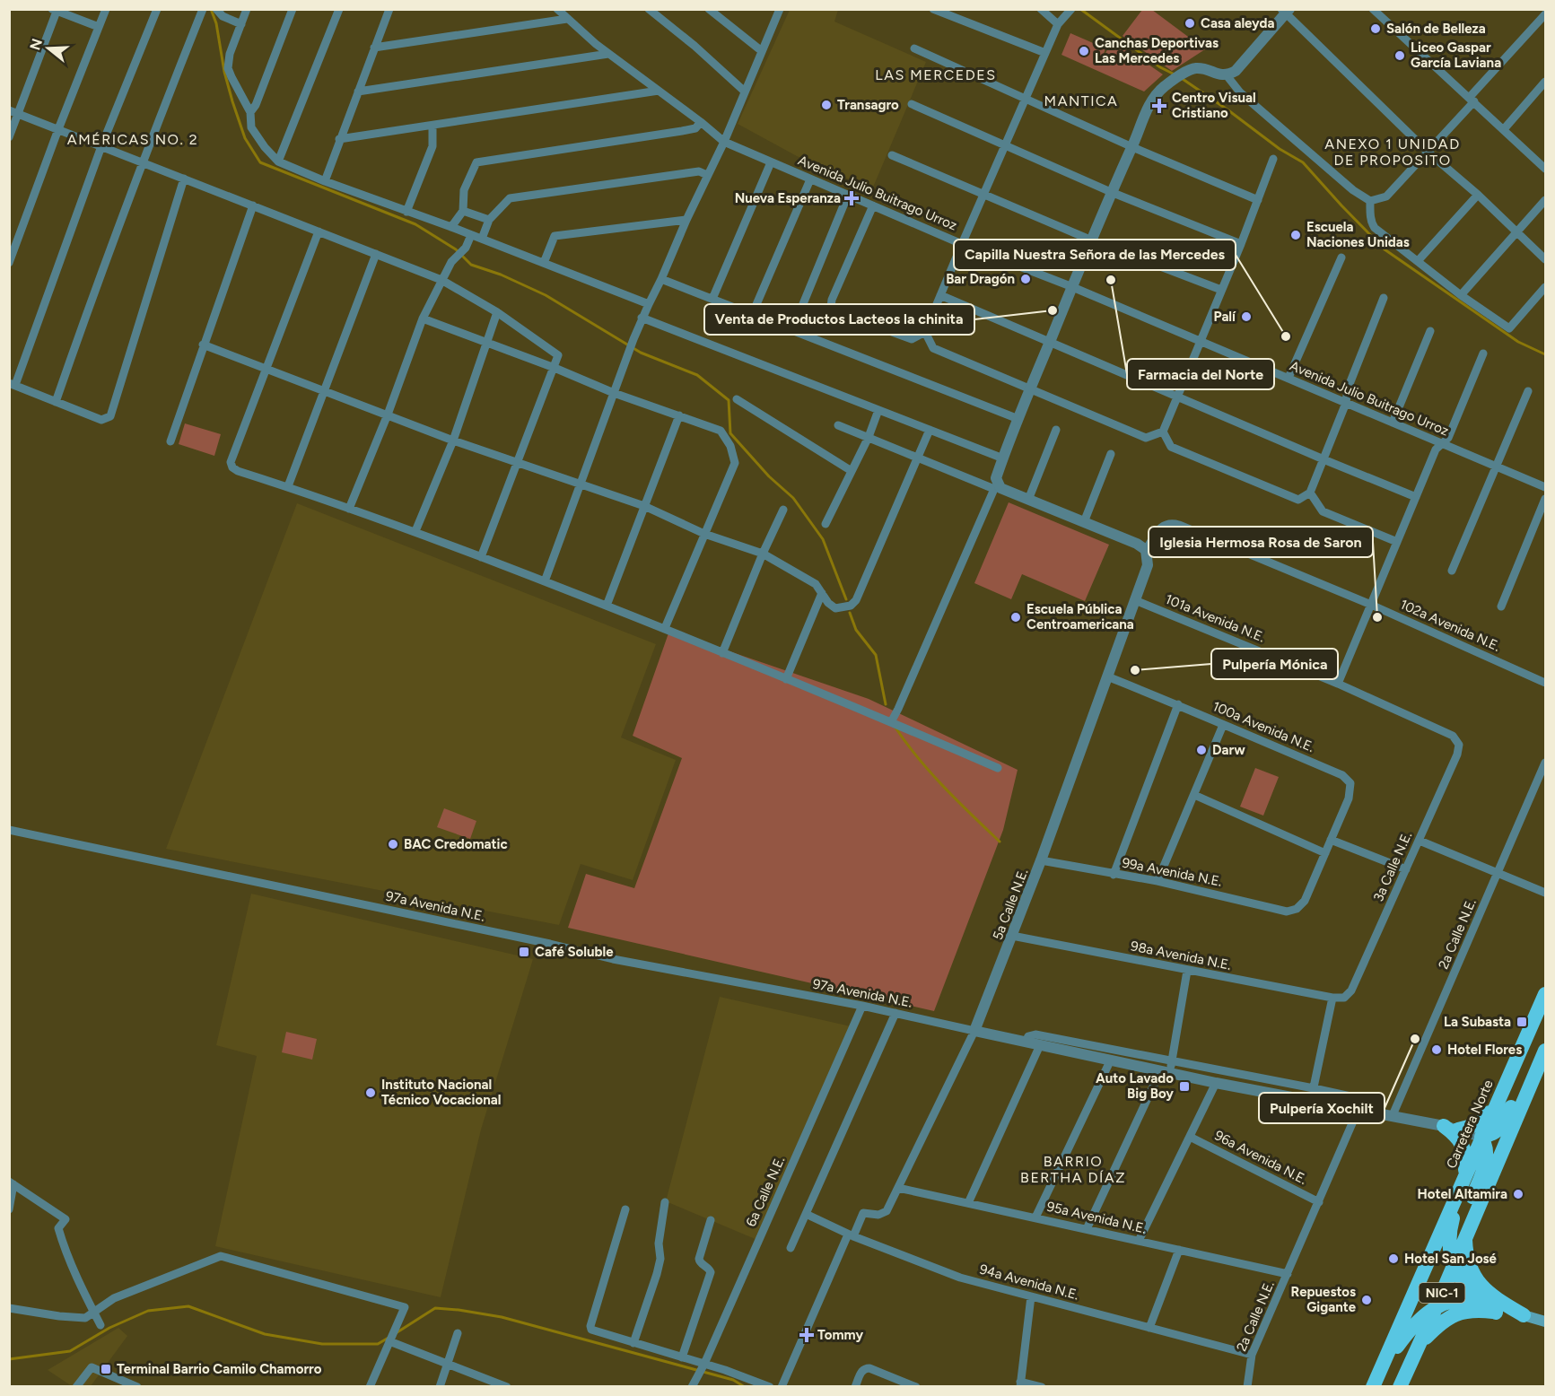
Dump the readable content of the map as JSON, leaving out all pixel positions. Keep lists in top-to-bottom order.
{
  "streets": {
    "highway": ["Carretera Norte", "NIC-1"],
    "street": [
      "Avenida Julio Buitrago Urroz",
      "101a Avenida N.E.",
      "102a Avenida N.E.",
      "100a Avenida N.E.",
      "3a Calle N.E.",
      "99a Avenida N.E.",
      "5a Calle N.E.",
      "97a Avenida N.E.",
      "2a Calle N.E.",
      "98a Avenida N.E.",
      "96a Avenida N.E.",
      "6a Calle N.E.",
      "95a Avenida N.E.",
      "94a Avenida N.E."
    ]
  },
  "crossings": [
    ["101a Avenida N.E.", "3a Calle N.E."],
    ["101a Avenida N.E.", "5a Calle N.E."],
    ["102a Avenida N.E.", "5a Calle N.E."],
    ["100a Avenida N.E.", "5a Calle N.E."],
    ["3a Calle N.E.", "98a Avenida N.E."],
    ["99a Avenida N.E.", "5a Calle N.E."],
    ["5a Calle N.E.", "97a Avenida N.E."],
    ["5a Calle N.E.", "98a Avenida N.E."],
    ["5a Calle N.E.", "95a Avenida N.E."],
    ["5a Calle N.E.", "94a Avenida N.E."],
    ["97a Avenida N.E.", "2a Calle N.E."],
    ["97a Avenida N.E.", "Carretera Norte"],
    ["97a Avenida N.E.", "6a Calle N.E."],
    ["2a Calle N.E.", "96a Avenida N.E."],
    ["2a Calle N.E.", "95a Avenida N.E."],
    ["2a Calle N.E.", "94a Avenida N.E."]
  ],
  "districts": [
    "LAS MERCEDES",
    "MANTICA",
    "AMÉRICAS NO. 2",
    "ANEXO 1 UNIDAD DE PROPOSITO",
    "BARRIO BERTHA DÍAZ"
  ],
  "places": {
    "other": [
      "Casa aleyda",
      "Salón de Belleza",
      "Canchas Deportivas Las Mercedes",
      "Liceo Gaspar García Laviana",
      "Transagro",
      "Escuela Naciones Unidas",
      "Bar Dragón",
      "Farmacia del Norte",
      "Venta de Productos Lacteos la chinita",
      "Palí",
      "Capilla Nuestra Señora de las Mercedes",
      "Escuela Pública Centroamericana",
      "Iglesia Hermosa Rosa de Saron",
      "Pulpería Mónica",
      "Darw",
      "BAC Credomatic",
      "Pulpería Xochilt",
      "Hotel Flores",
      "Instituto Nacional Técnico Vocacional",
      "Hotel Altamira",
      "Hotel San José",
      "Repuestos Gigante"
    ],
    "health": ["Centro Visual Cristiano", "Nueva Esperanza", "Tommy"],
    "transit": [
      "Café Soluble",
      "La Subasta",
      "Auto Lavado Big Boy",
      "Terminal Barrio Camilo Chamorro"
    ]
  },
  "north": "left"
}
